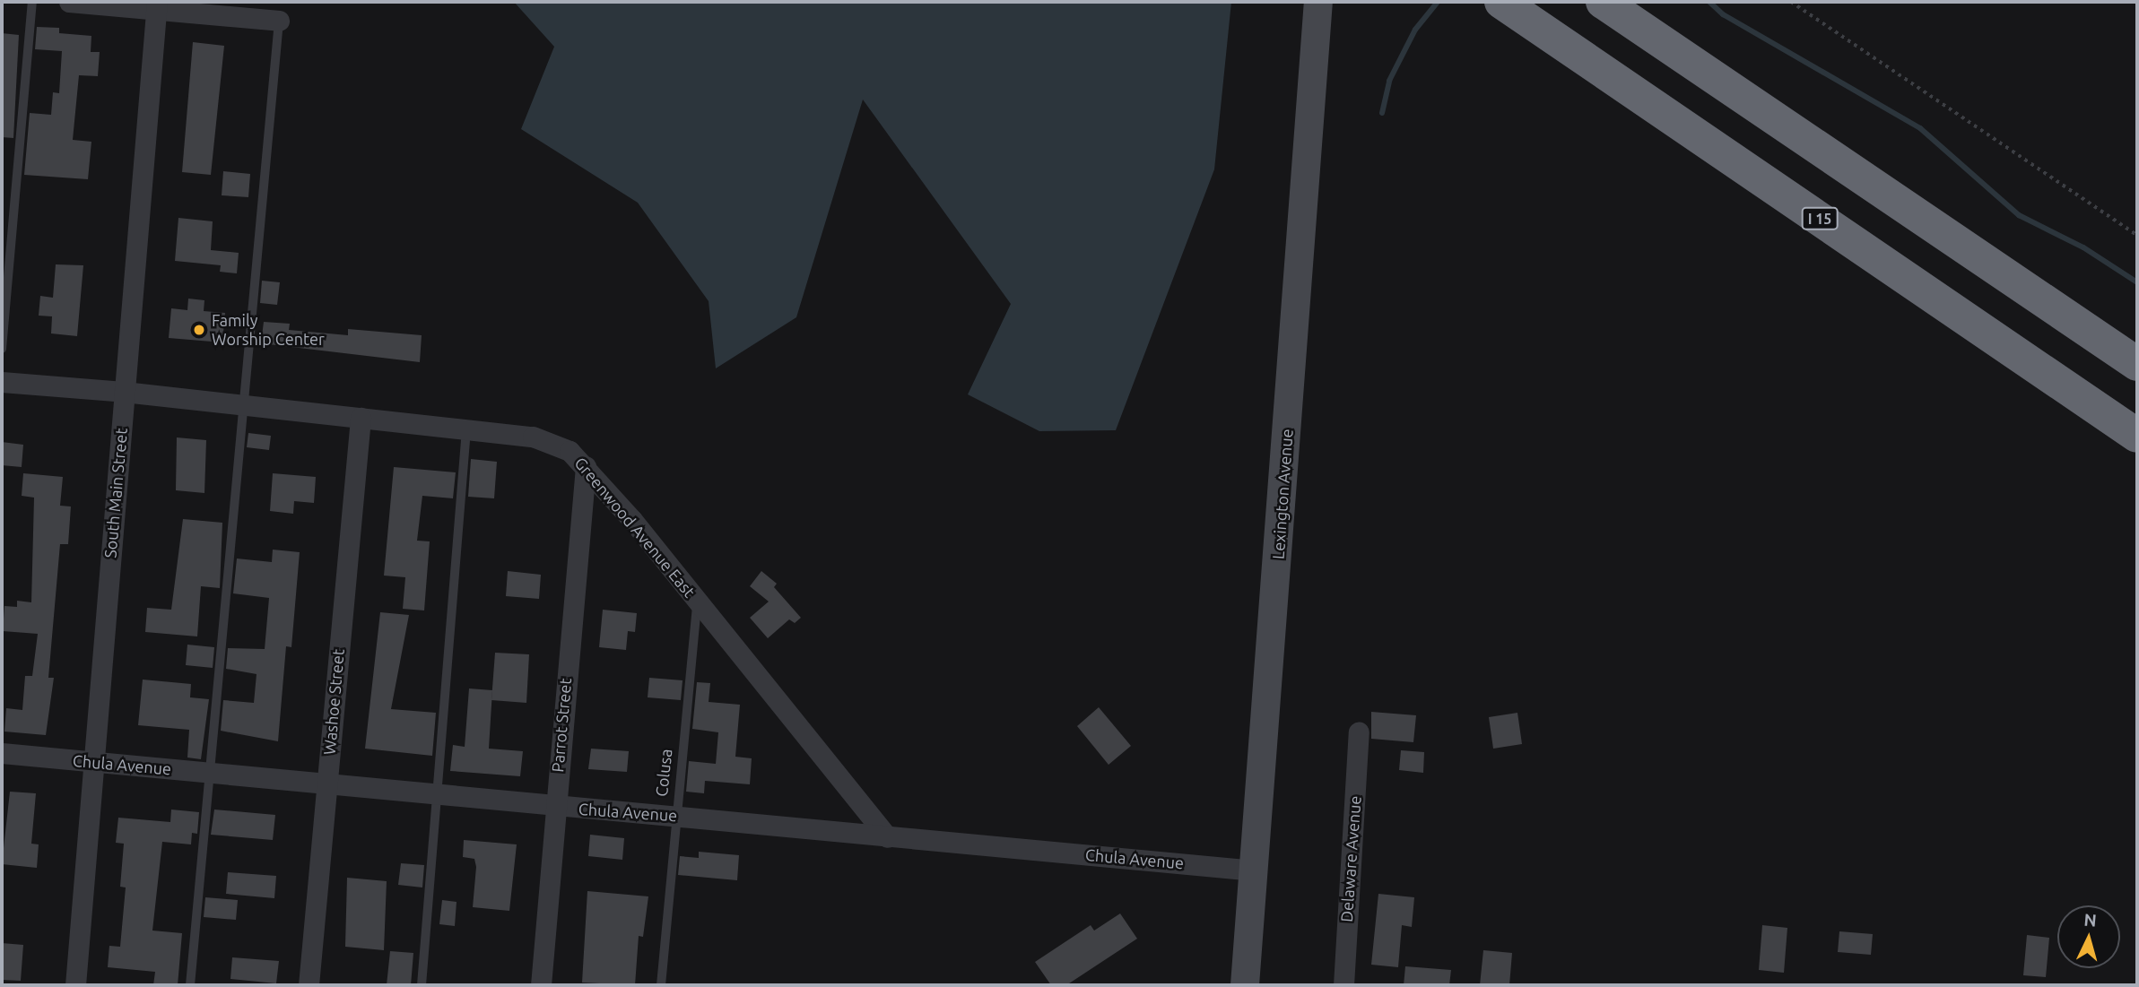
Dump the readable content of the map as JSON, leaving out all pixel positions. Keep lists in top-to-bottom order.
{
  "streets": {
    "highway": ["I 15"],
    "street": [
      "South Main Street",
      "Lexington Avenue",
      "Greenwood Avenue East",
      "Washoe Street",
      "Parrot Street",
      "Chula Avenue",
      "Delaware Avenue"
    ],
    "lane": ["Colusa"]
  },
  "crossings": [
    ["South Main Street", "Greenwood Avenue East"],
    ["South Main Street", "Chula Avenue"],
    ["Lexington Avenue", "Chula Avenue"],
    ["Greenwood Avenue East", "Washoe Street"],
    ["Greenwood Avenue East", "Parrot Street"],
    ["Greenwood Avenue East", "Chula Avenue"],
    ["Greenwood Avenue East", "Colusa"],
    ["Washoe Street", "Chula Avenue"],
    ["Parrot Street", "Chula Avenue"],
    ["Chula Avenue", "Colusa"]
  ],
  "places": ["Family Worship Center"],
  "north": "top"
}
